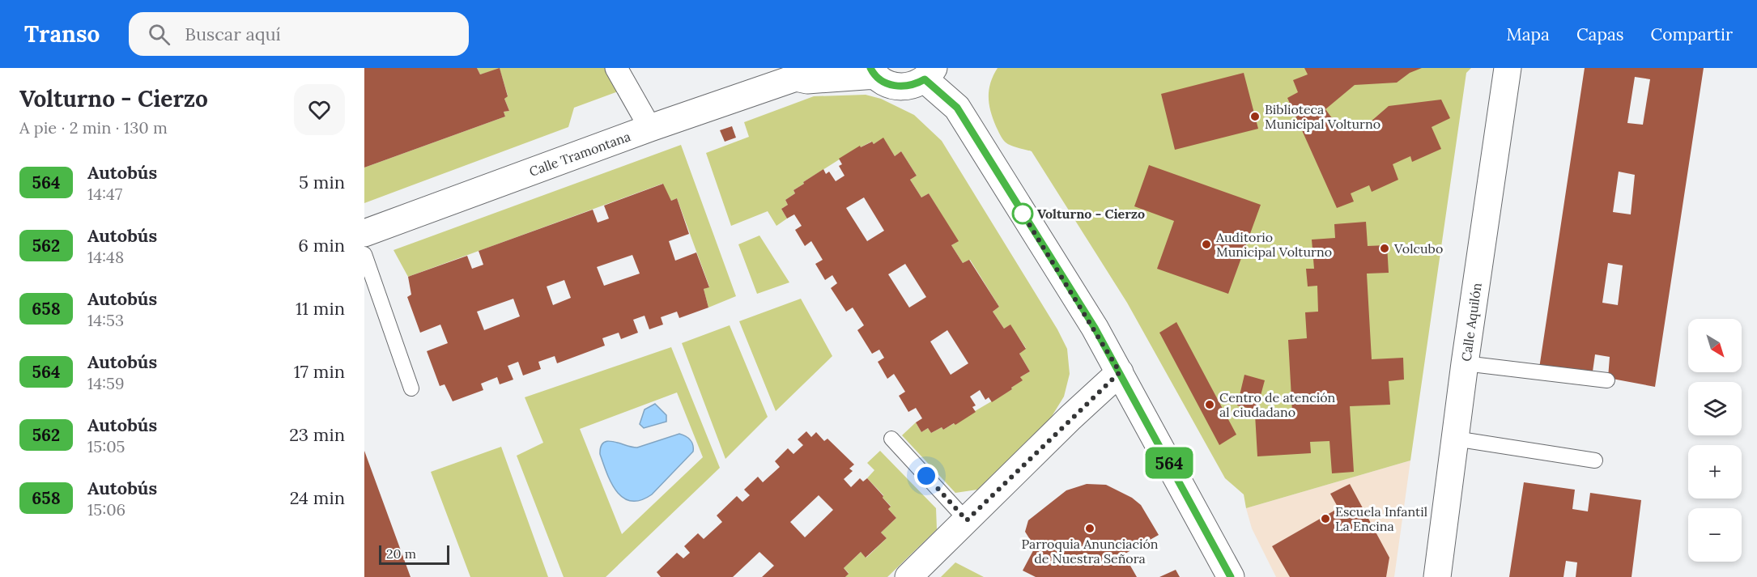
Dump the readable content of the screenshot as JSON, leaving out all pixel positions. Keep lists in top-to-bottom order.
{
  "streets": {
    "street": ["Calle Tramontana", "Calle Aquilón"]
  },
  "places": [
    "Biblioteca Municipal Volturno",
    "Volturno - Cierzo",
    "Auditorio Municipal Volturno",
    "Volcubo",
    "Centro de atención al ciudadano",
    "Escuela Infantil La Encina",
    "Parroquia Anunciación de Nuestra Señora"
  ],
  "lines": ["bus line 564"],
  "scale_bar": "20 m",
  "north": "bottom right",
  "page": {
    "header": "Transo",
    "search": "Buscar aquí",
    "nav": ["Mapa", "Capas", "Compartir"],
    "heading": ["Volturno - Cierzo", "A pie · 2 min · 130 m"],
    "on_map": "564",
    "list": [
      {
        "mark": "564",
        "name": "Autobús",
        "note": "14:47",
        "value": "5 min"
      },
      {
        "mark": "562",
        "name": "Autobús",
        "note": "14:48",
        "value": "6 min"
      },
      {
        "mark": "658",
        "name": "Autobús",
        "note": "14:53",
        "value": "11 min"
      },
      {
        "mark": "564",
        "name": "Autobús",
        "note": "14:59",
        "value": "17 min"
      },
      {
        "mark": "562",
        "name": "Autobús",
        "note": "15:05",
        "value": "23 min"
      },
      {
        "mark": "658",
        "name": "Autobús",
        "note": "15:06",
        "value": "24 min"
      }
    ],
    "map_buttons": ["+", "−"],
    "scale": "20 m"
  }
}
